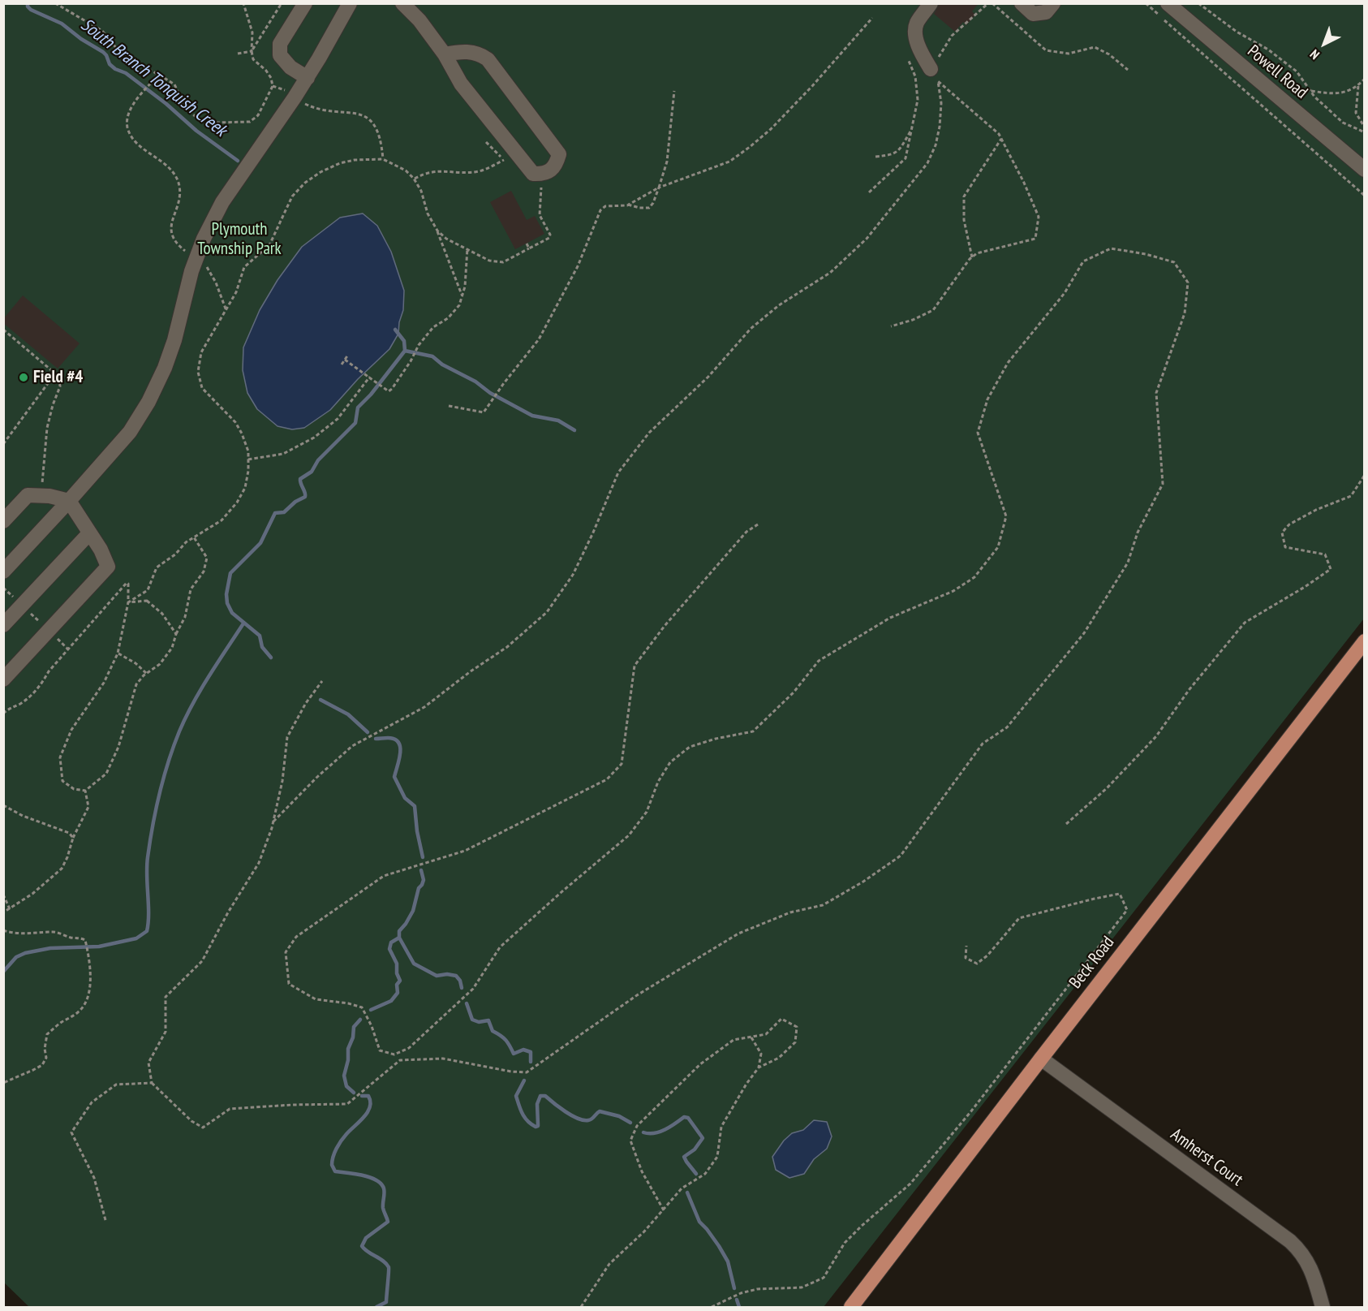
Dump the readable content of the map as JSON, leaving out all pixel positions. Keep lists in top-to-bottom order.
{
  "streets": {
    "main road": ["Beck Road"],
    "street": ["Powell Road", "Amherst Court"]
  },
  "crossings": [
    ["Beck Road", "Amherst Court"]
  ],
  "water": ["South Branch Tonquish Creek"],
  "parks": ["Plymouth Township Park"],
  "places": ["Field #4"],
  "north": "bottom left"
}
